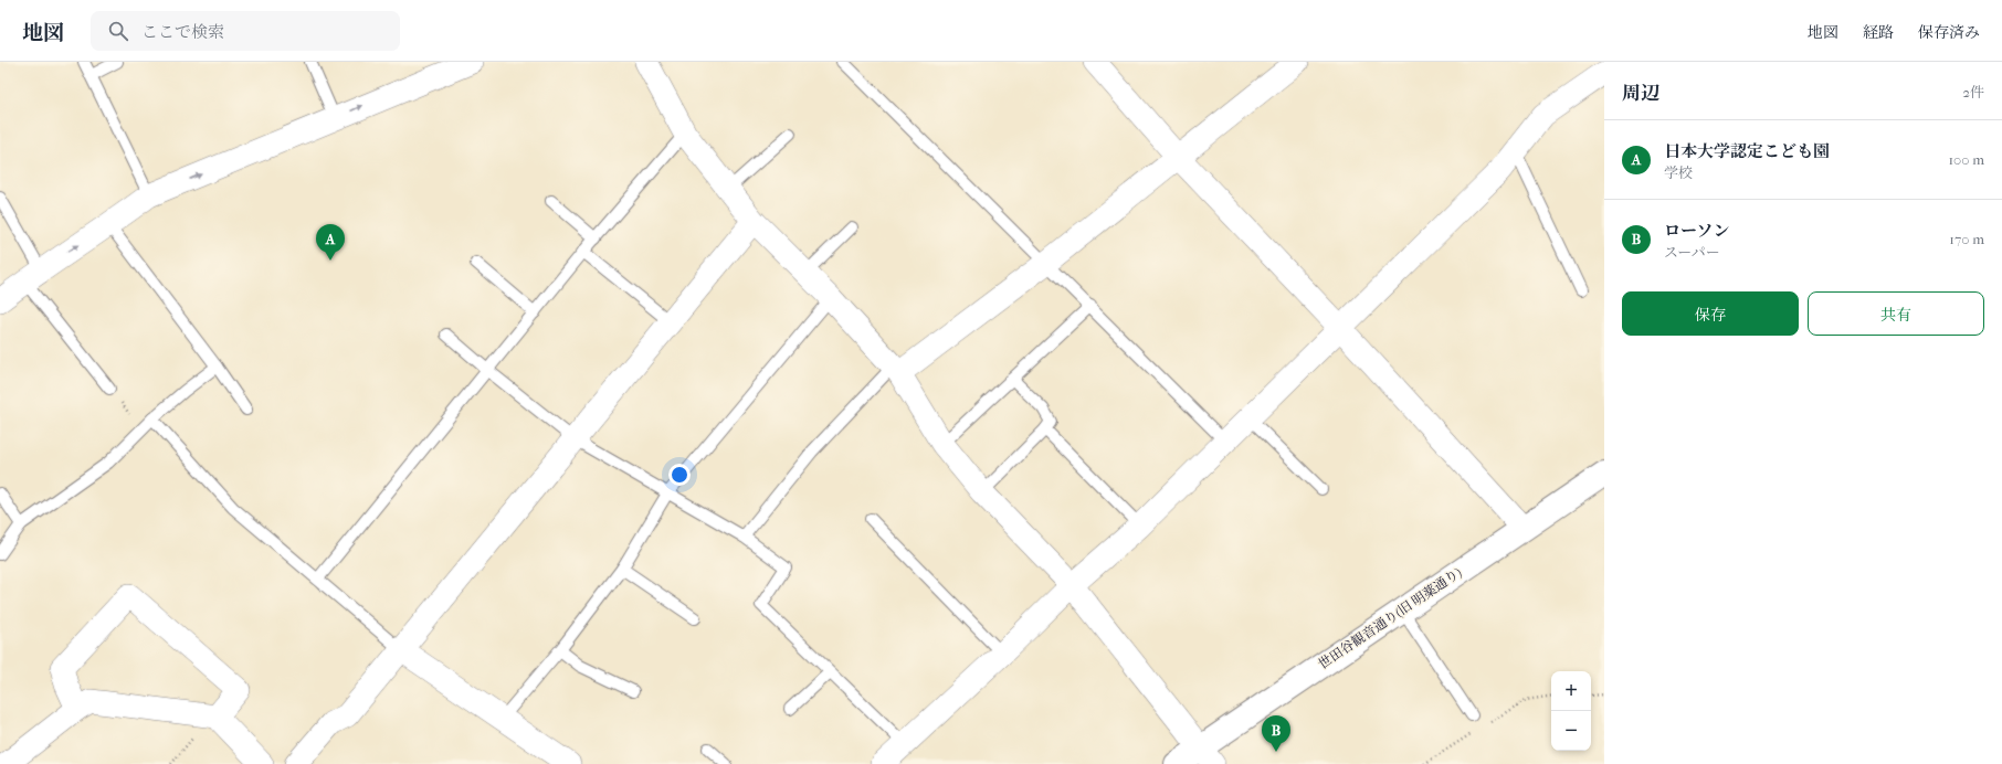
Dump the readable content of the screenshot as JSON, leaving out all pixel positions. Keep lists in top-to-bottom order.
{
  "streets": {
    "street": ["世田谷観音通り(旧 明薬通り)"]
  },
  "page": {
    "header": "地図",
    "search": "ここで検索",
    "nav": ["地図", "経路", "保存済み"],
    "heading": ["周辺", "2件"],
    "list": [
      {
        "mark": "A",
        "name": "日本大学認定こども園",
        "note": "学校",
        "value": "100 m"
      },
      {
        "mark": "B",
        "name": "ローソン",
        "note": "スーパー",
        "value": "170 m"
      }
    ],
    "pins": ["A", "B"],
    "buttons": ["保存", "共有"],
    "map_buttons": ["+", "−"]
  }
}
